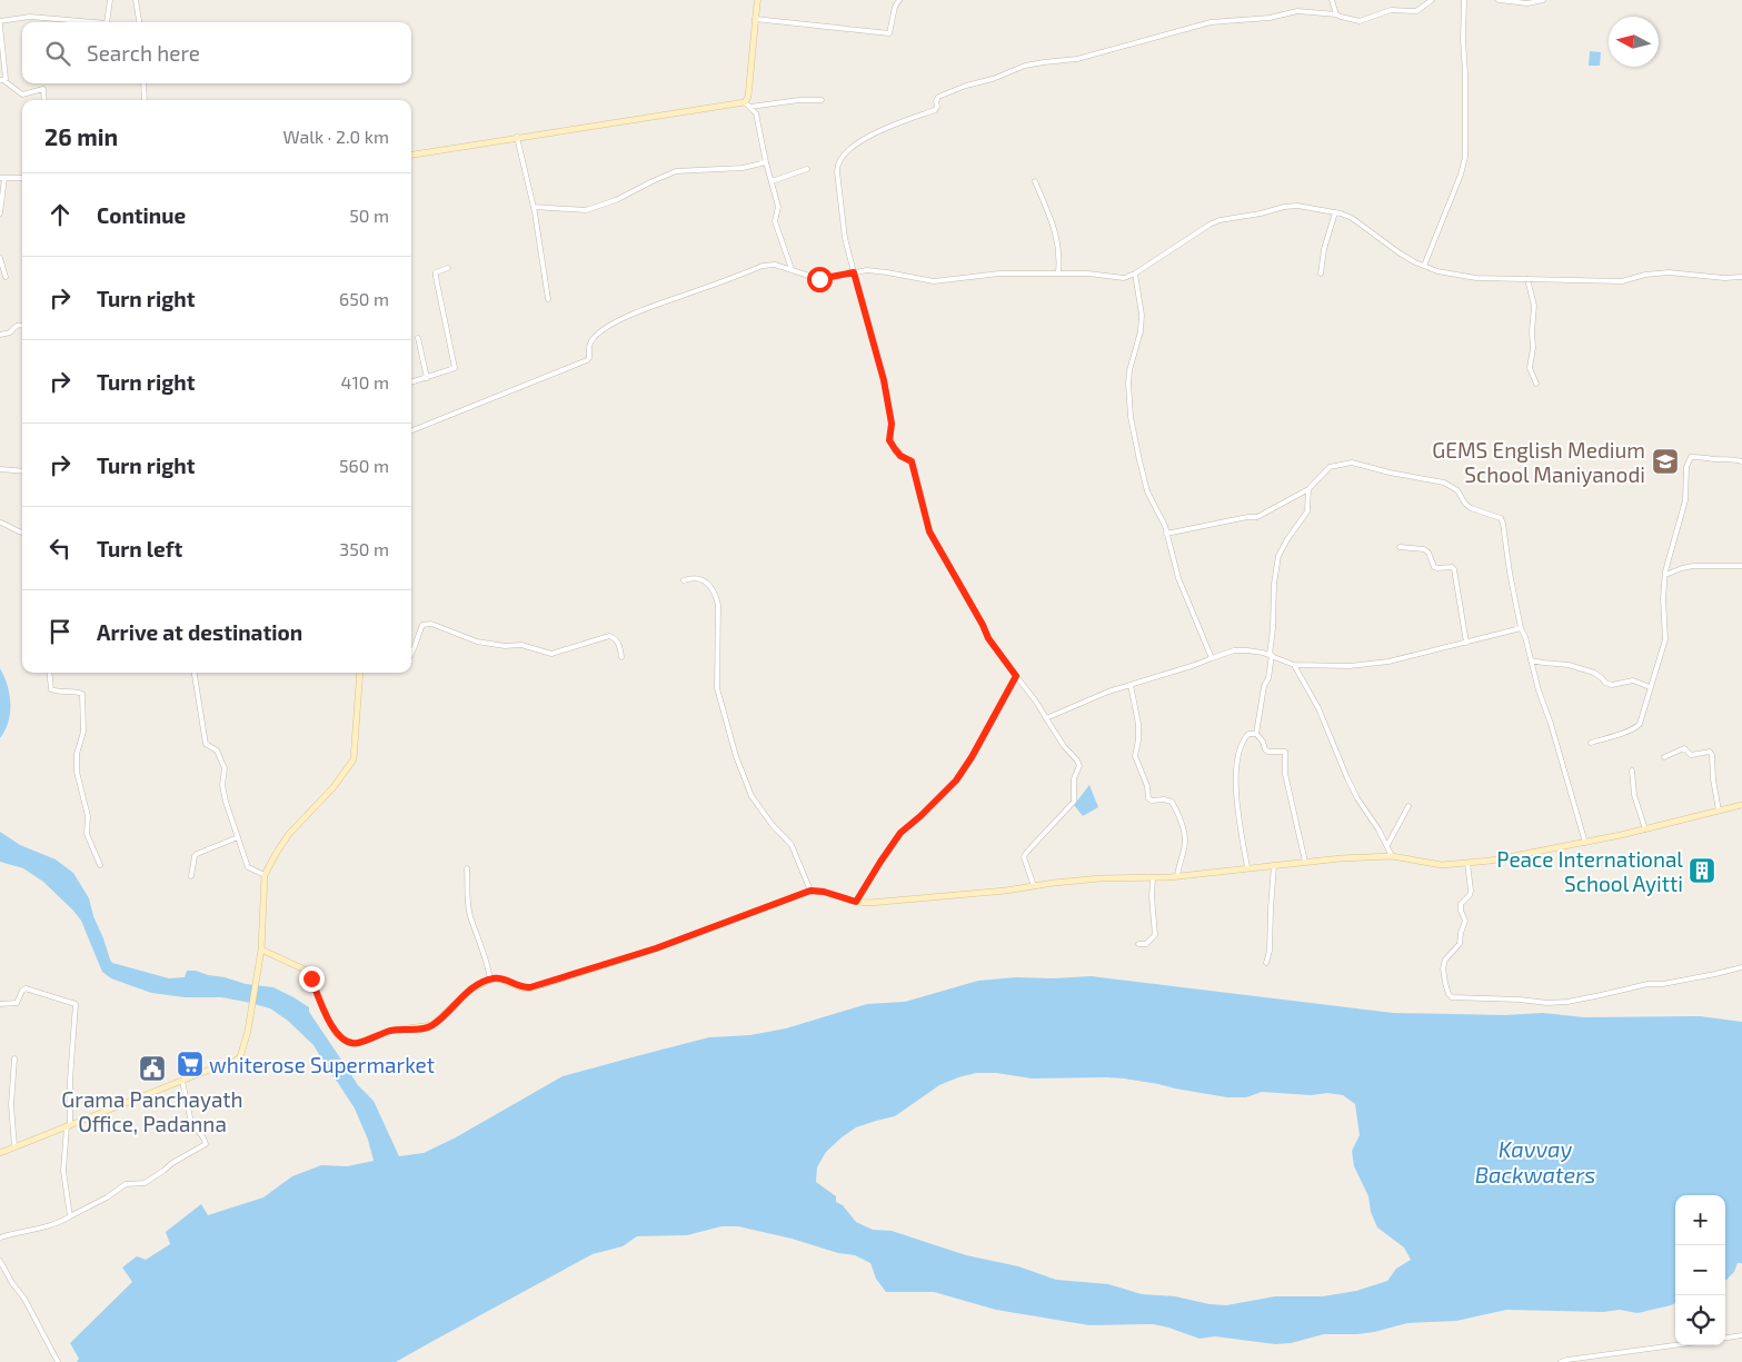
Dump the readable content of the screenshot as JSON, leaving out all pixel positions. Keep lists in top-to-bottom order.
{
  "water": ["Kavvay Backwaters"],
  "places": {
    "school or university": ["GEMS English Medium School Maniyanodi"],
    "building": ["Peace International School Ayitti"],
    "supermarket": ["whiterose Supermarket"],
    "public building": ["Grama Panchayath Office, Padanna"]
  },
  "north": "left",
  "page": {
    "search": "Search here",
    "heading": ["26 min", "Walk · 2.0 km"],
    "list": [
      ["Continue", "50 m"],
      ["Turn right", "650 m"],
      ["Turn right", "410 m"],
      ["Turn right", "560 m"],
      ["Turn left", "350 m"],
      "Arrive at destination"
    ],
    "map_buttons": ["+", "−"]
  }
}
